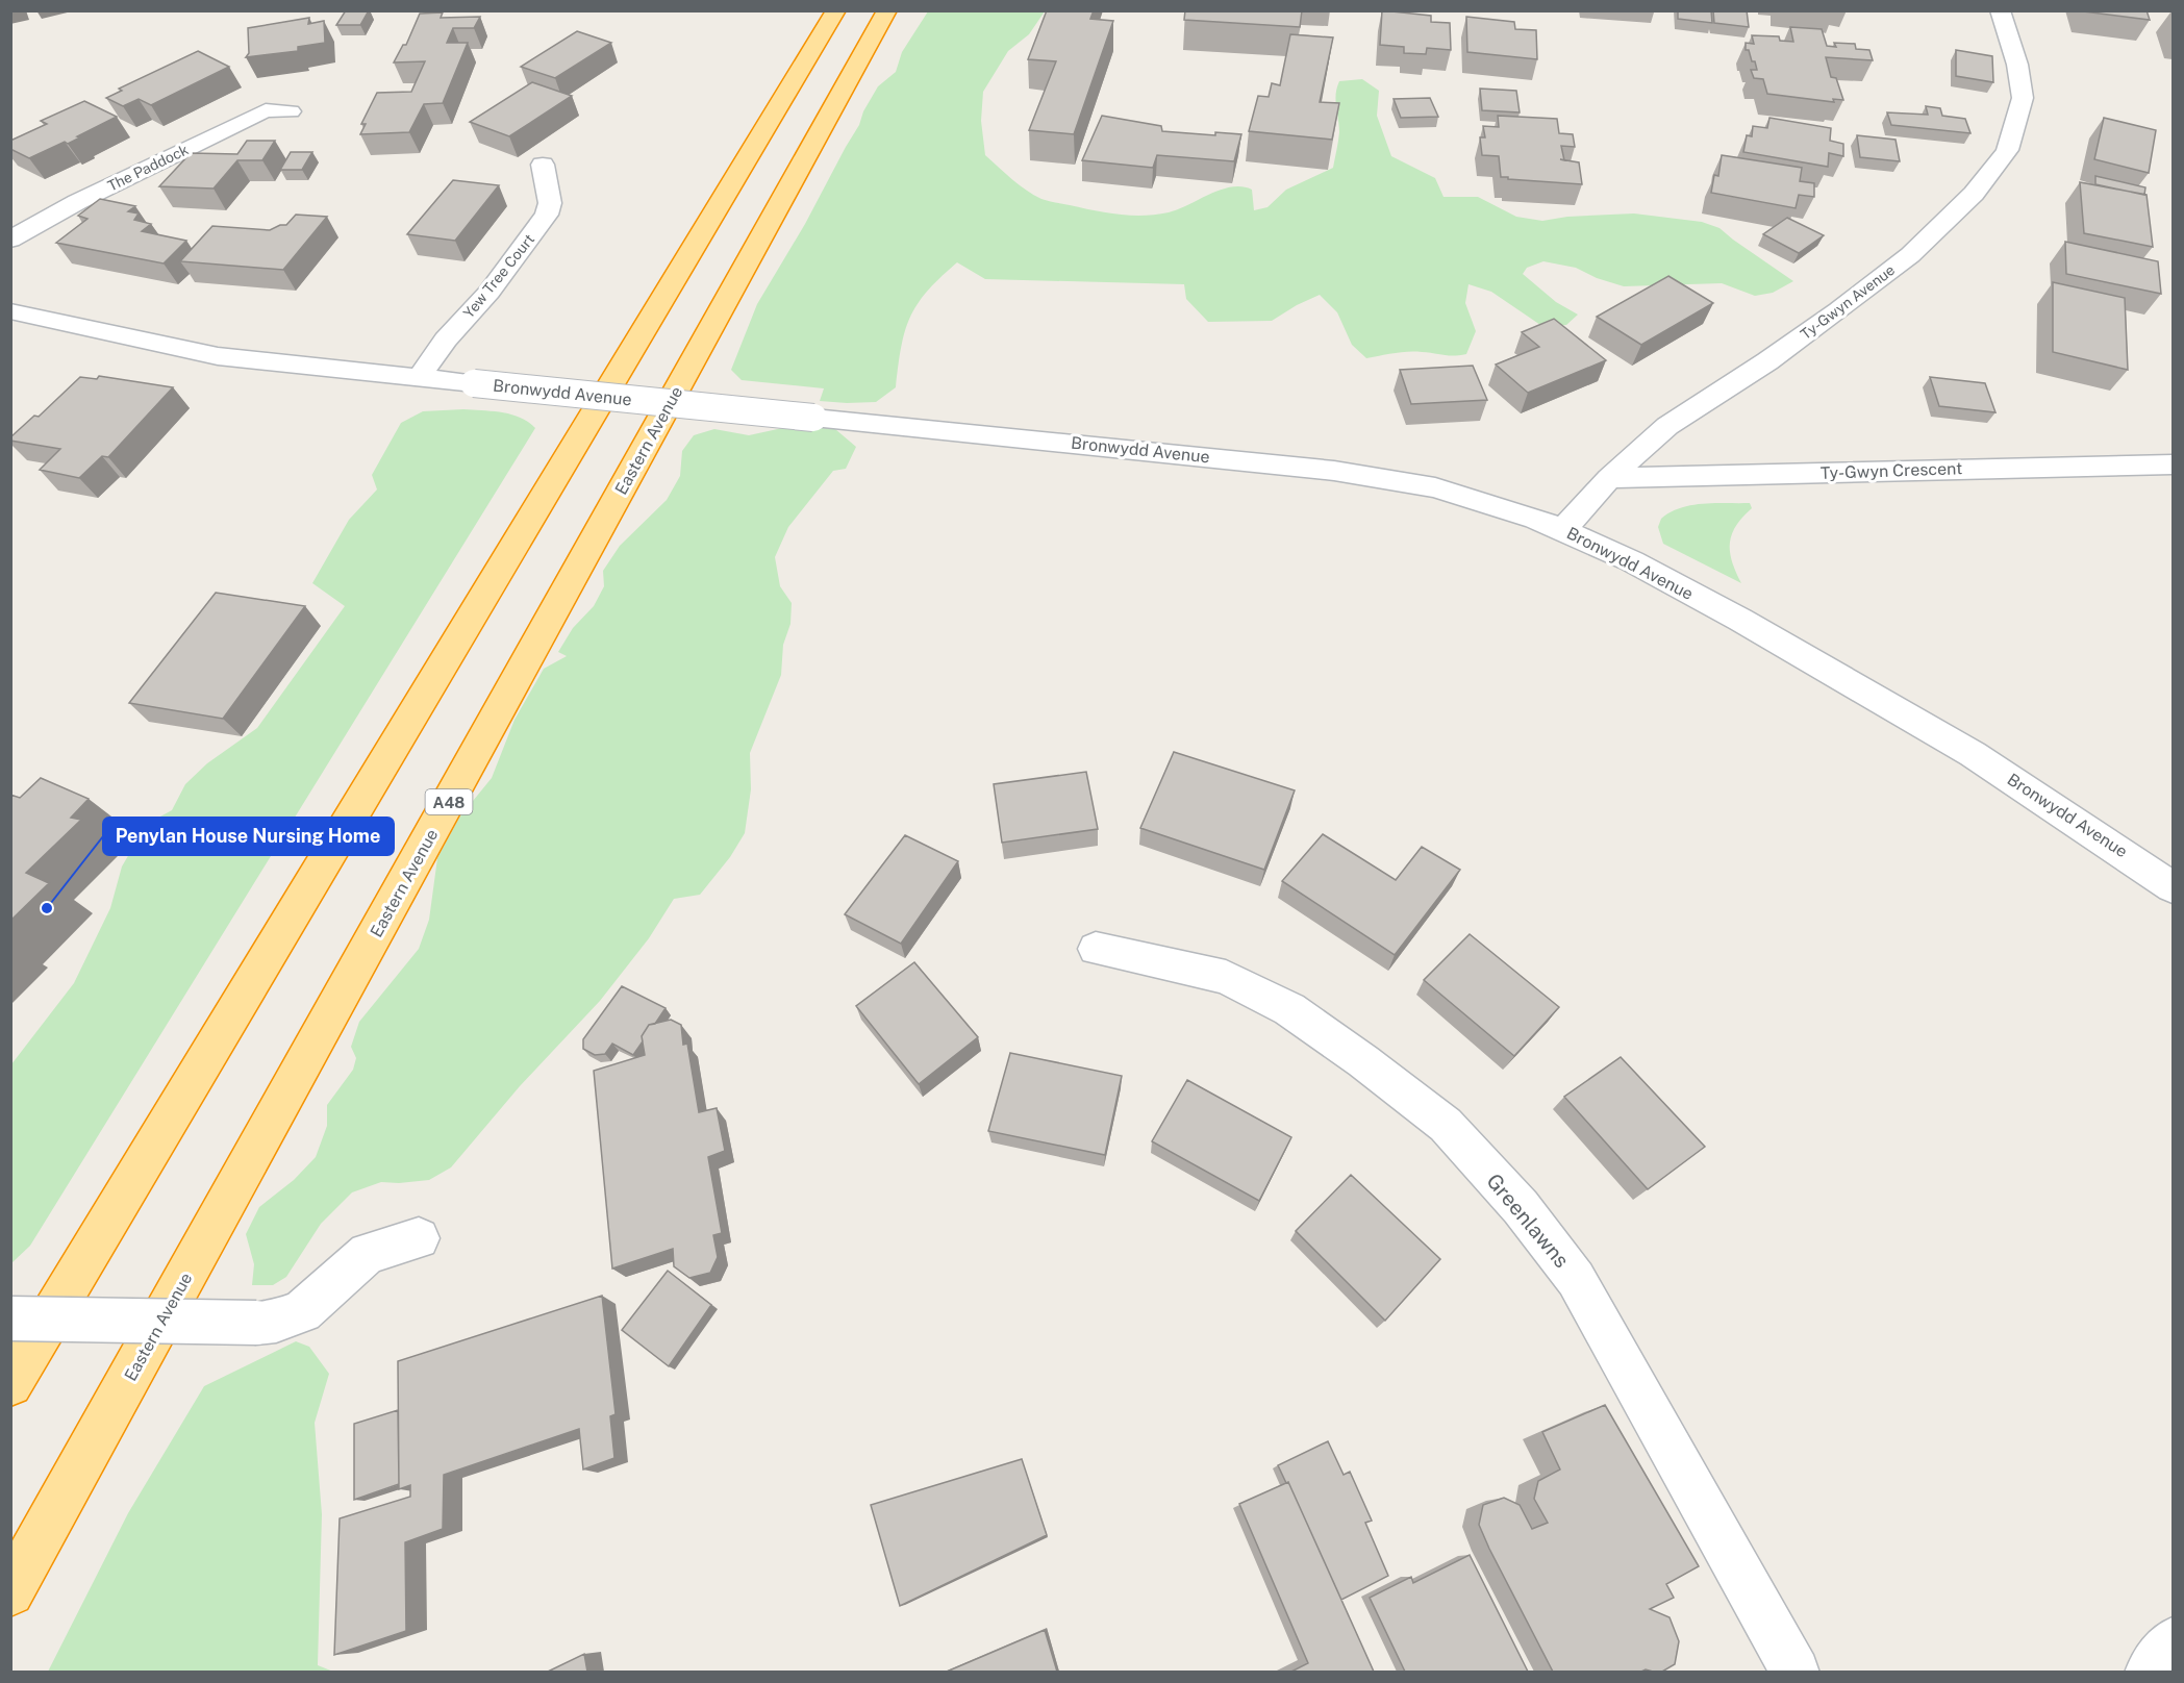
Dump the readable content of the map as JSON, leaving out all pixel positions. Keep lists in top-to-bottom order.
{
  "streets": {
    "highway": ["Eastern Avenue", "A48"],
    "street": [
      "The Paddock",
      "Yew Tree Court",
      "Ty-Gwyn Avenue",
      "Bronwydd Avenue",
      "Ty-Gwyn Crescent",
      "Greenlawns"
    ]
  },
  "crossings": [
    ["Yew Tree Court", "Bronwydd Avenue"],
    ["Ty-Gwyn Avenue", "Bronwydd Avenue"],
    ["Ty-Gwyn Avenue", "Ty-Gwyn Crescent"]
  ],
  "places": ["Penylan House Nursing Home"]
}
